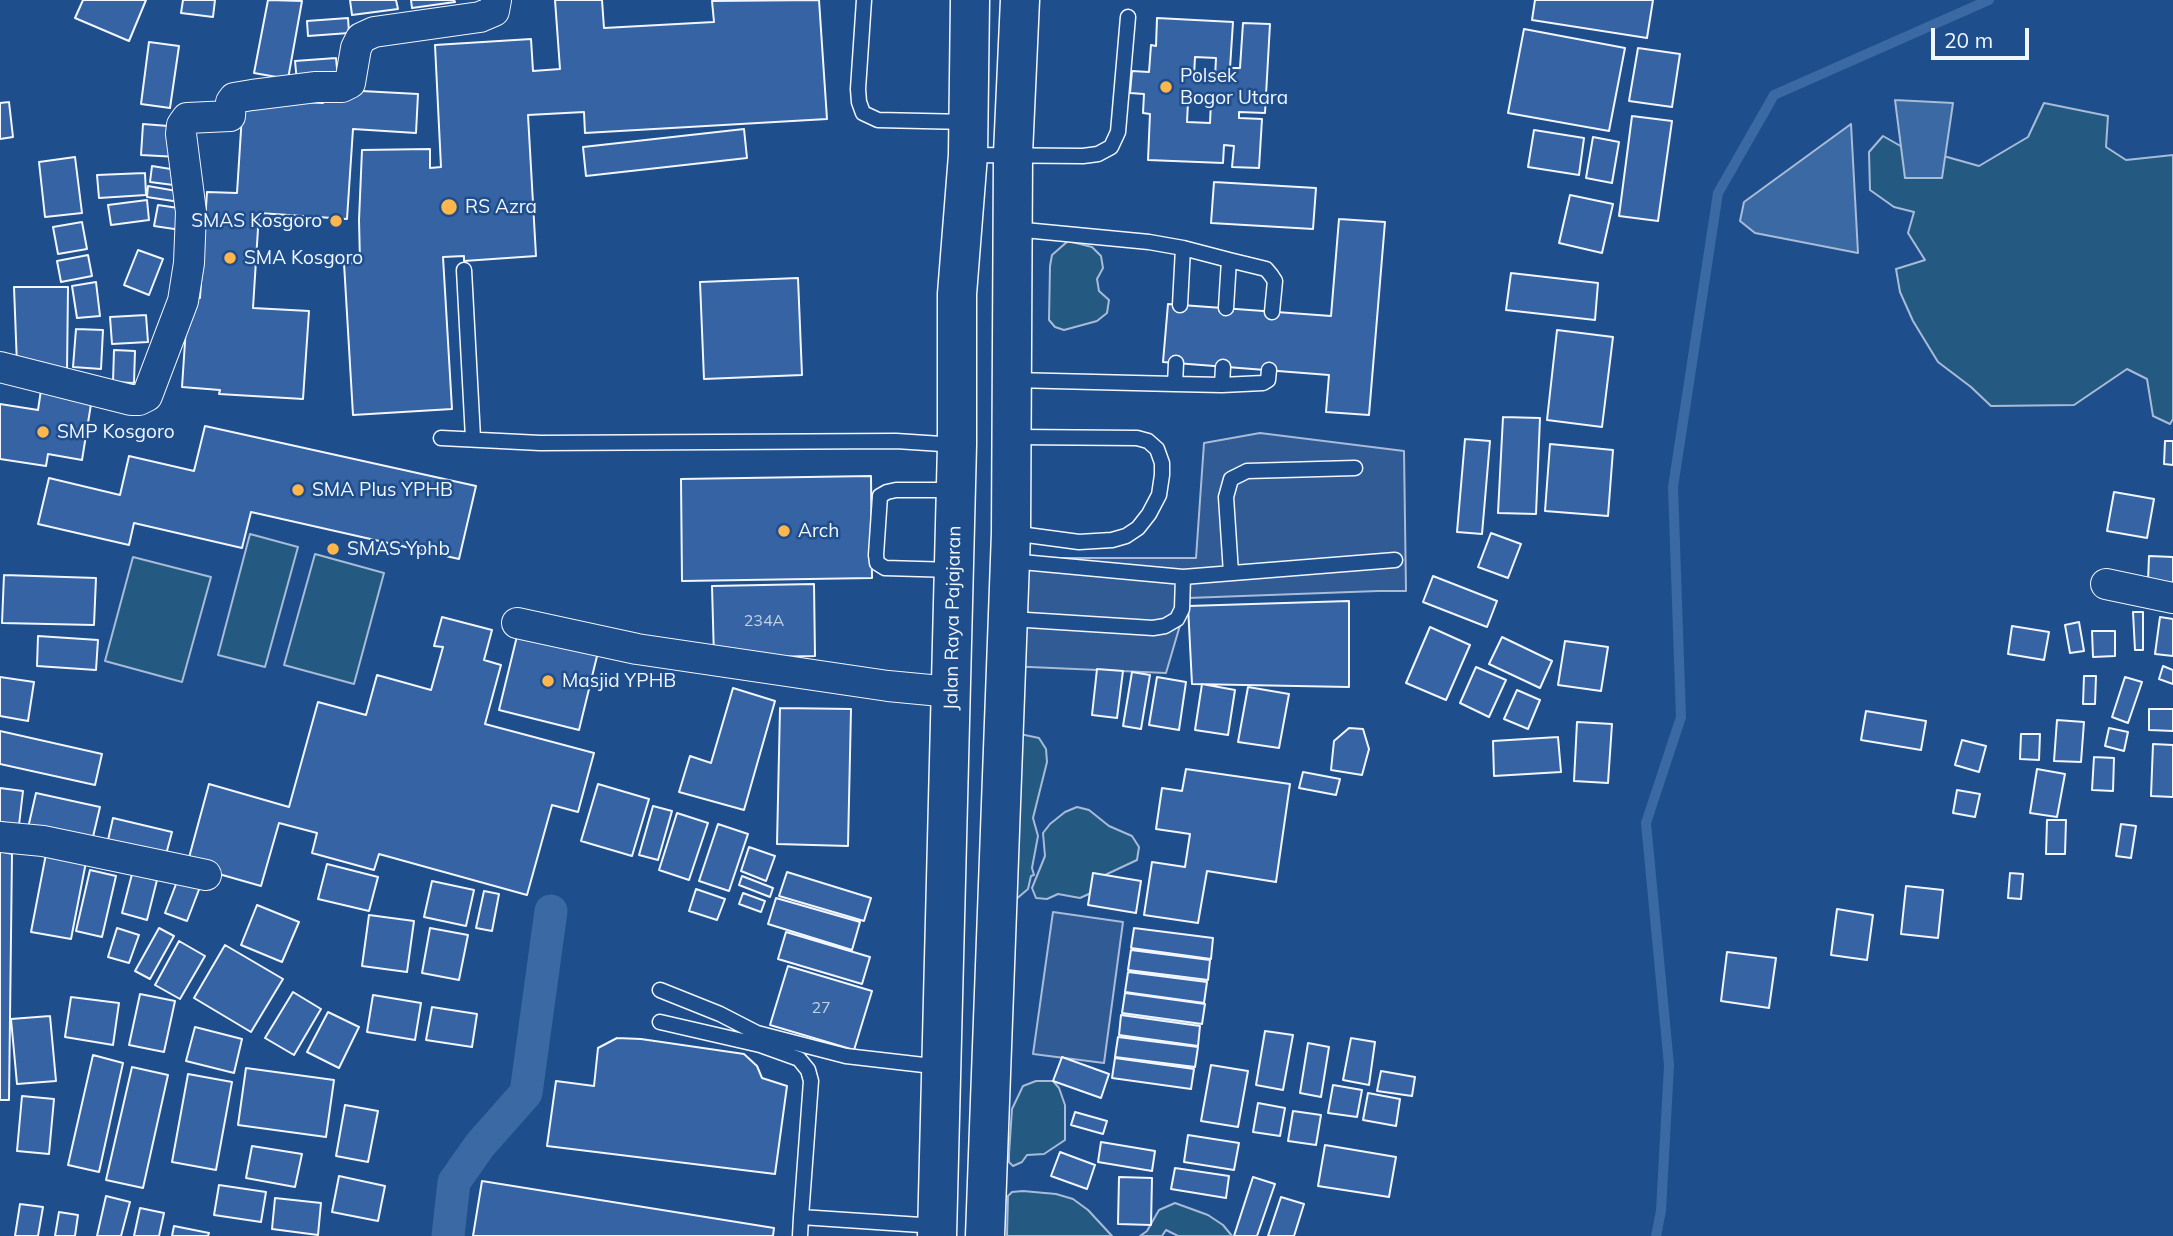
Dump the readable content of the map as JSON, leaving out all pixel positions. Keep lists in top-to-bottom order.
{
  "streets": {
    "highway": ["Jalan Raya Pajajaran"]
  },
  "places": [
    "Polsek Bogor Utara",
    "RS Azra",
    "SMAS Kosgoro",
    "SMA Kosgoro",
    "SMP Kosgoro",
    "SMA Plus YPHB",
    "Arch",
    "SMAS Yphb",
    "Masjid YPHB"
  ],
  "house_numbers": ["234A", "27"],
  "scale_bar": "20 m"
}
